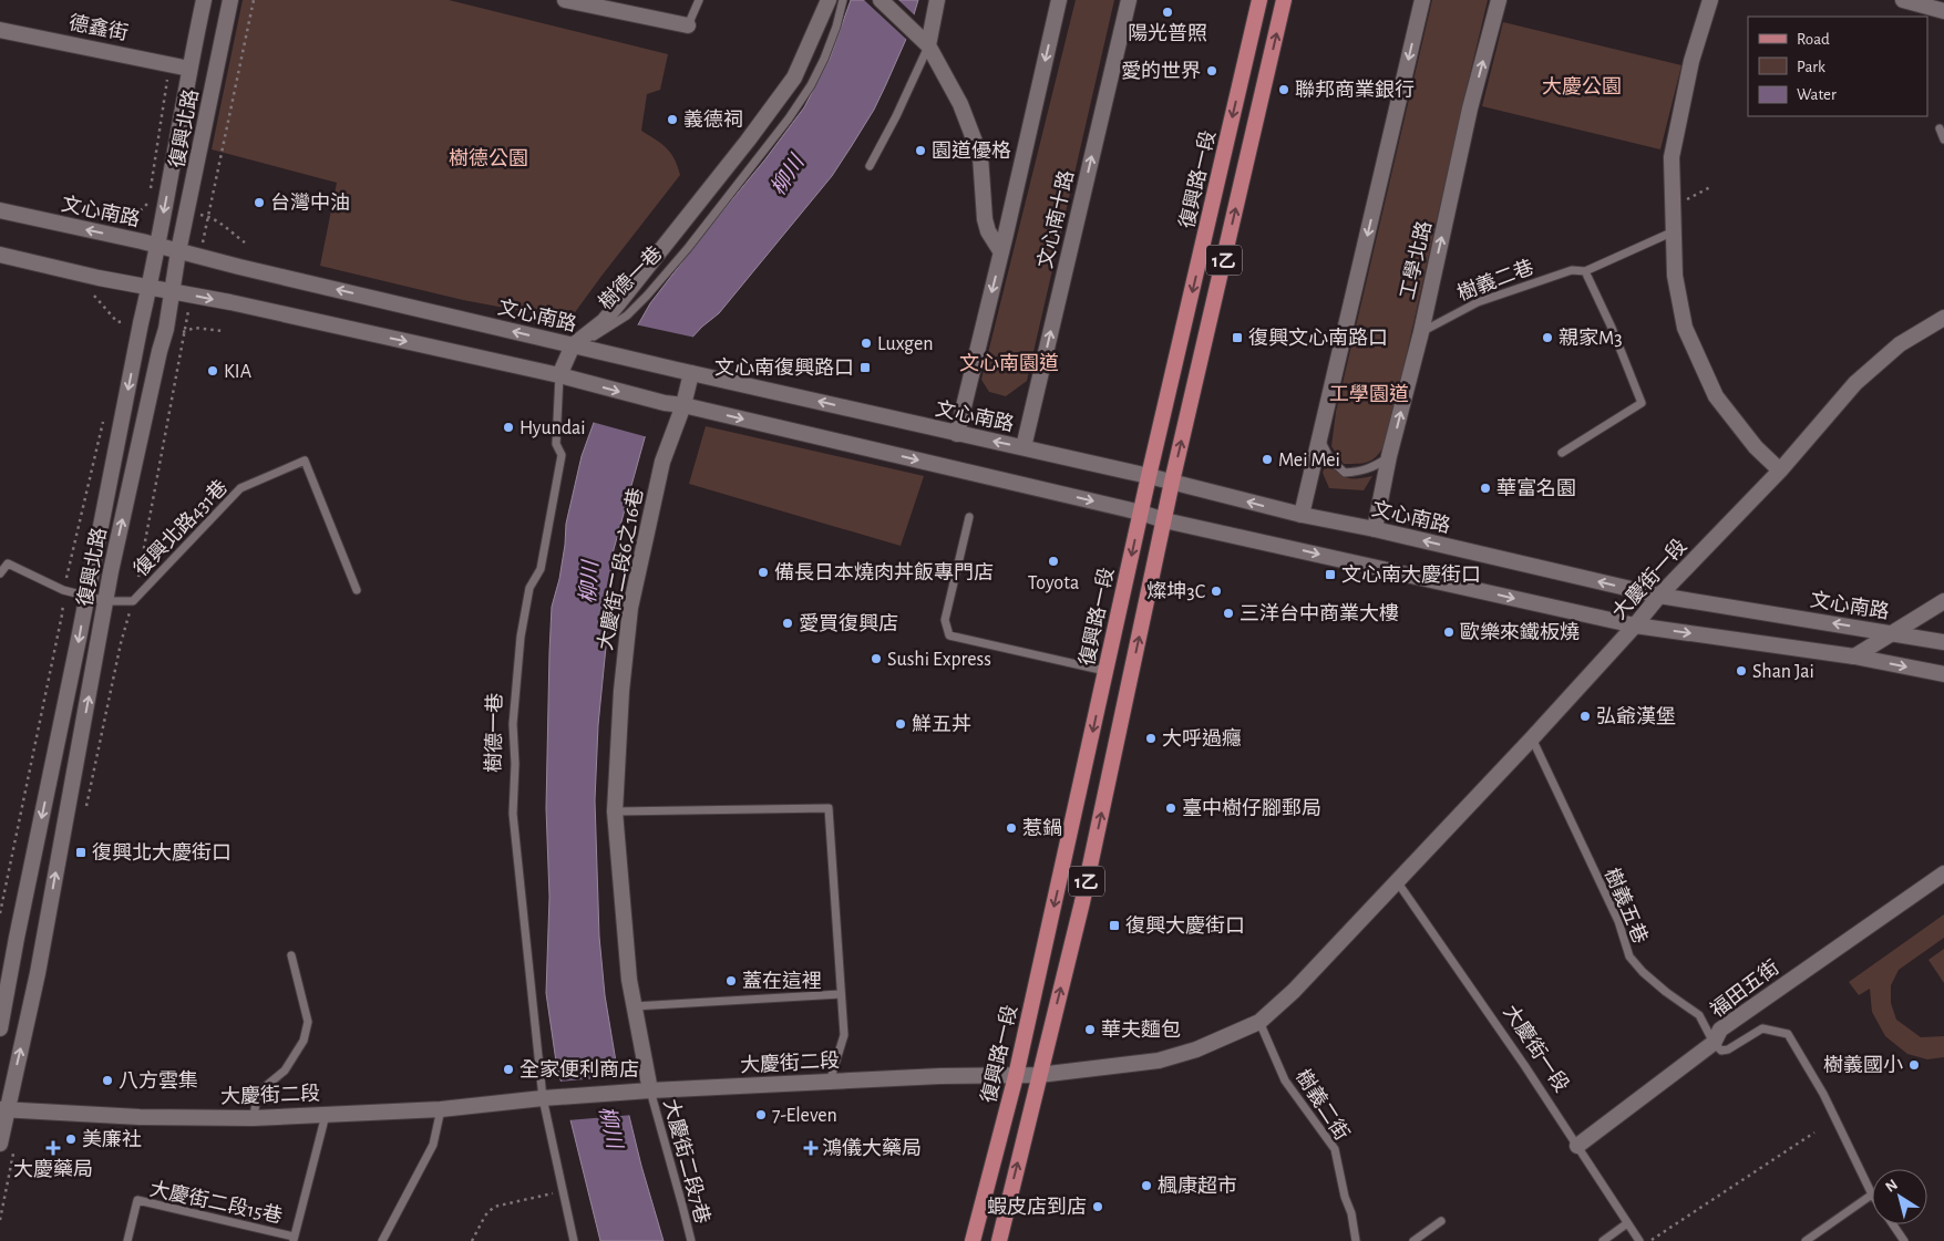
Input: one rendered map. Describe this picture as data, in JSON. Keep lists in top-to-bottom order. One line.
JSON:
{"streets":{"main road":["復興路一段","1乙"],"street":["德鑫街","復興北路","文心南路","文心南十路","工學北路","樹德一巷","大慶街二段6之16巷","大慶街一段","福田五街","大慶街二段"],"lane":["樹義二巷","復興北路431巷","樹義五巷","樹義二街","大慶街二段7巷","大慶街二段15巷"]},"crossings":[["德鑫街","復興北路"],["復興北路","文心南路"],["復興北路","復興北路431巷"],["復興北路","大慶街二段"],["復興路一段","文心南路"],["復興路一段","大慶街二段"],["文心南路","文心南十路"],["文心南路","1乙"],["文心南路","工學北路"],["文心南路","樹德一巷"],["文心南路","大慶街二段6之16巷"],["文心南路","大慶街一段"],["1乙","大慶街一段"],["1乙","大慶街二段"],["工學北路","樹義二巷"],["樹德一巷","大慶街二段"],["大慶街二段6之16巷","大慶街二段"],["大慶街二段6之16巷","大慶街二段7巷"],["大慶街一段","樹義五巷"],["大慶街一段","福田五街"],["大慶街一段","大慶街二段"],["大慶街一段","樹義二街"],["樹義五巷","福田五街"],["大慶街二段","大慶街二段7巷"],["大慶街二段","大慶街二段15巷"]],"water":["柳川"],"parks":["大慶公園","樹德公園","文心南園道","工學園道"],"places":{"other":["陽光普照","愛的世界","聯邦商業銀行","義德祠","園道優格","台灣中油","親家M3","Luxgen","KIA","Hyundai","Mei Mei","華富名園","Toyota","備長日本燒肉丼飯專門店","燦坤3C","三洋台中商業大樓","愛買復興店","歐樂來鐵板燒","Sushi Express","Shan Jai","弘爺漢堡","鮮五丼","大呼過癮","臺中樹仔腳郵局","惹鍋","蓋在這裡","華夫麵包","樹義國小","全家便利商店","八方雲集","7-Eleven","美廉社","楓康超市","蝦皮店到店"],"transit":["復興文心南路口","文心南復興路口","文心南大慶街口","復興北大慶街口","復興大慶街口"],"health":["大慶藥局","鴻儀大藥局"]},"legend":["Road","Park","Water"],"north":"top left"}
